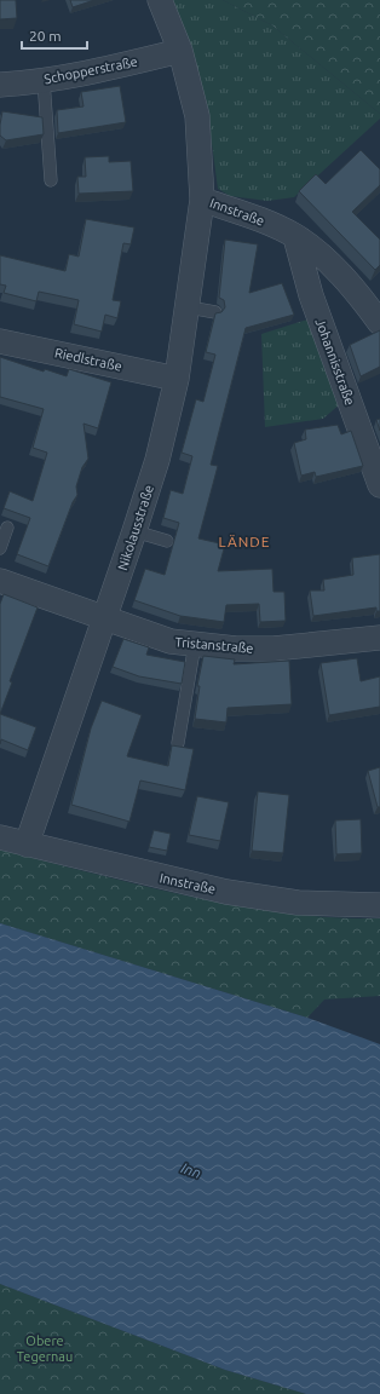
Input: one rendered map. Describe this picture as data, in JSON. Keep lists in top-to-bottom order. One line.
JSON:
{"streets":{"street":["Schopperstraße","Innstraße","Riedlstraße","Johannisstraße","Nikolausstraße","Tristanstraße"]},"crossings":[["Schopperstraße","Innstraße"],["Innstraße","Johannisstraße"],["Innstraße","Nikolausstraße"],["Riedlstraße","Nikolausstraße"],["Nikolausstraße","Tristanstraße"]],"districts":["LÄNDE"],"water":["Inn"],"parks":["Obere Tegernau"],"scale_bar":"20 m"}
